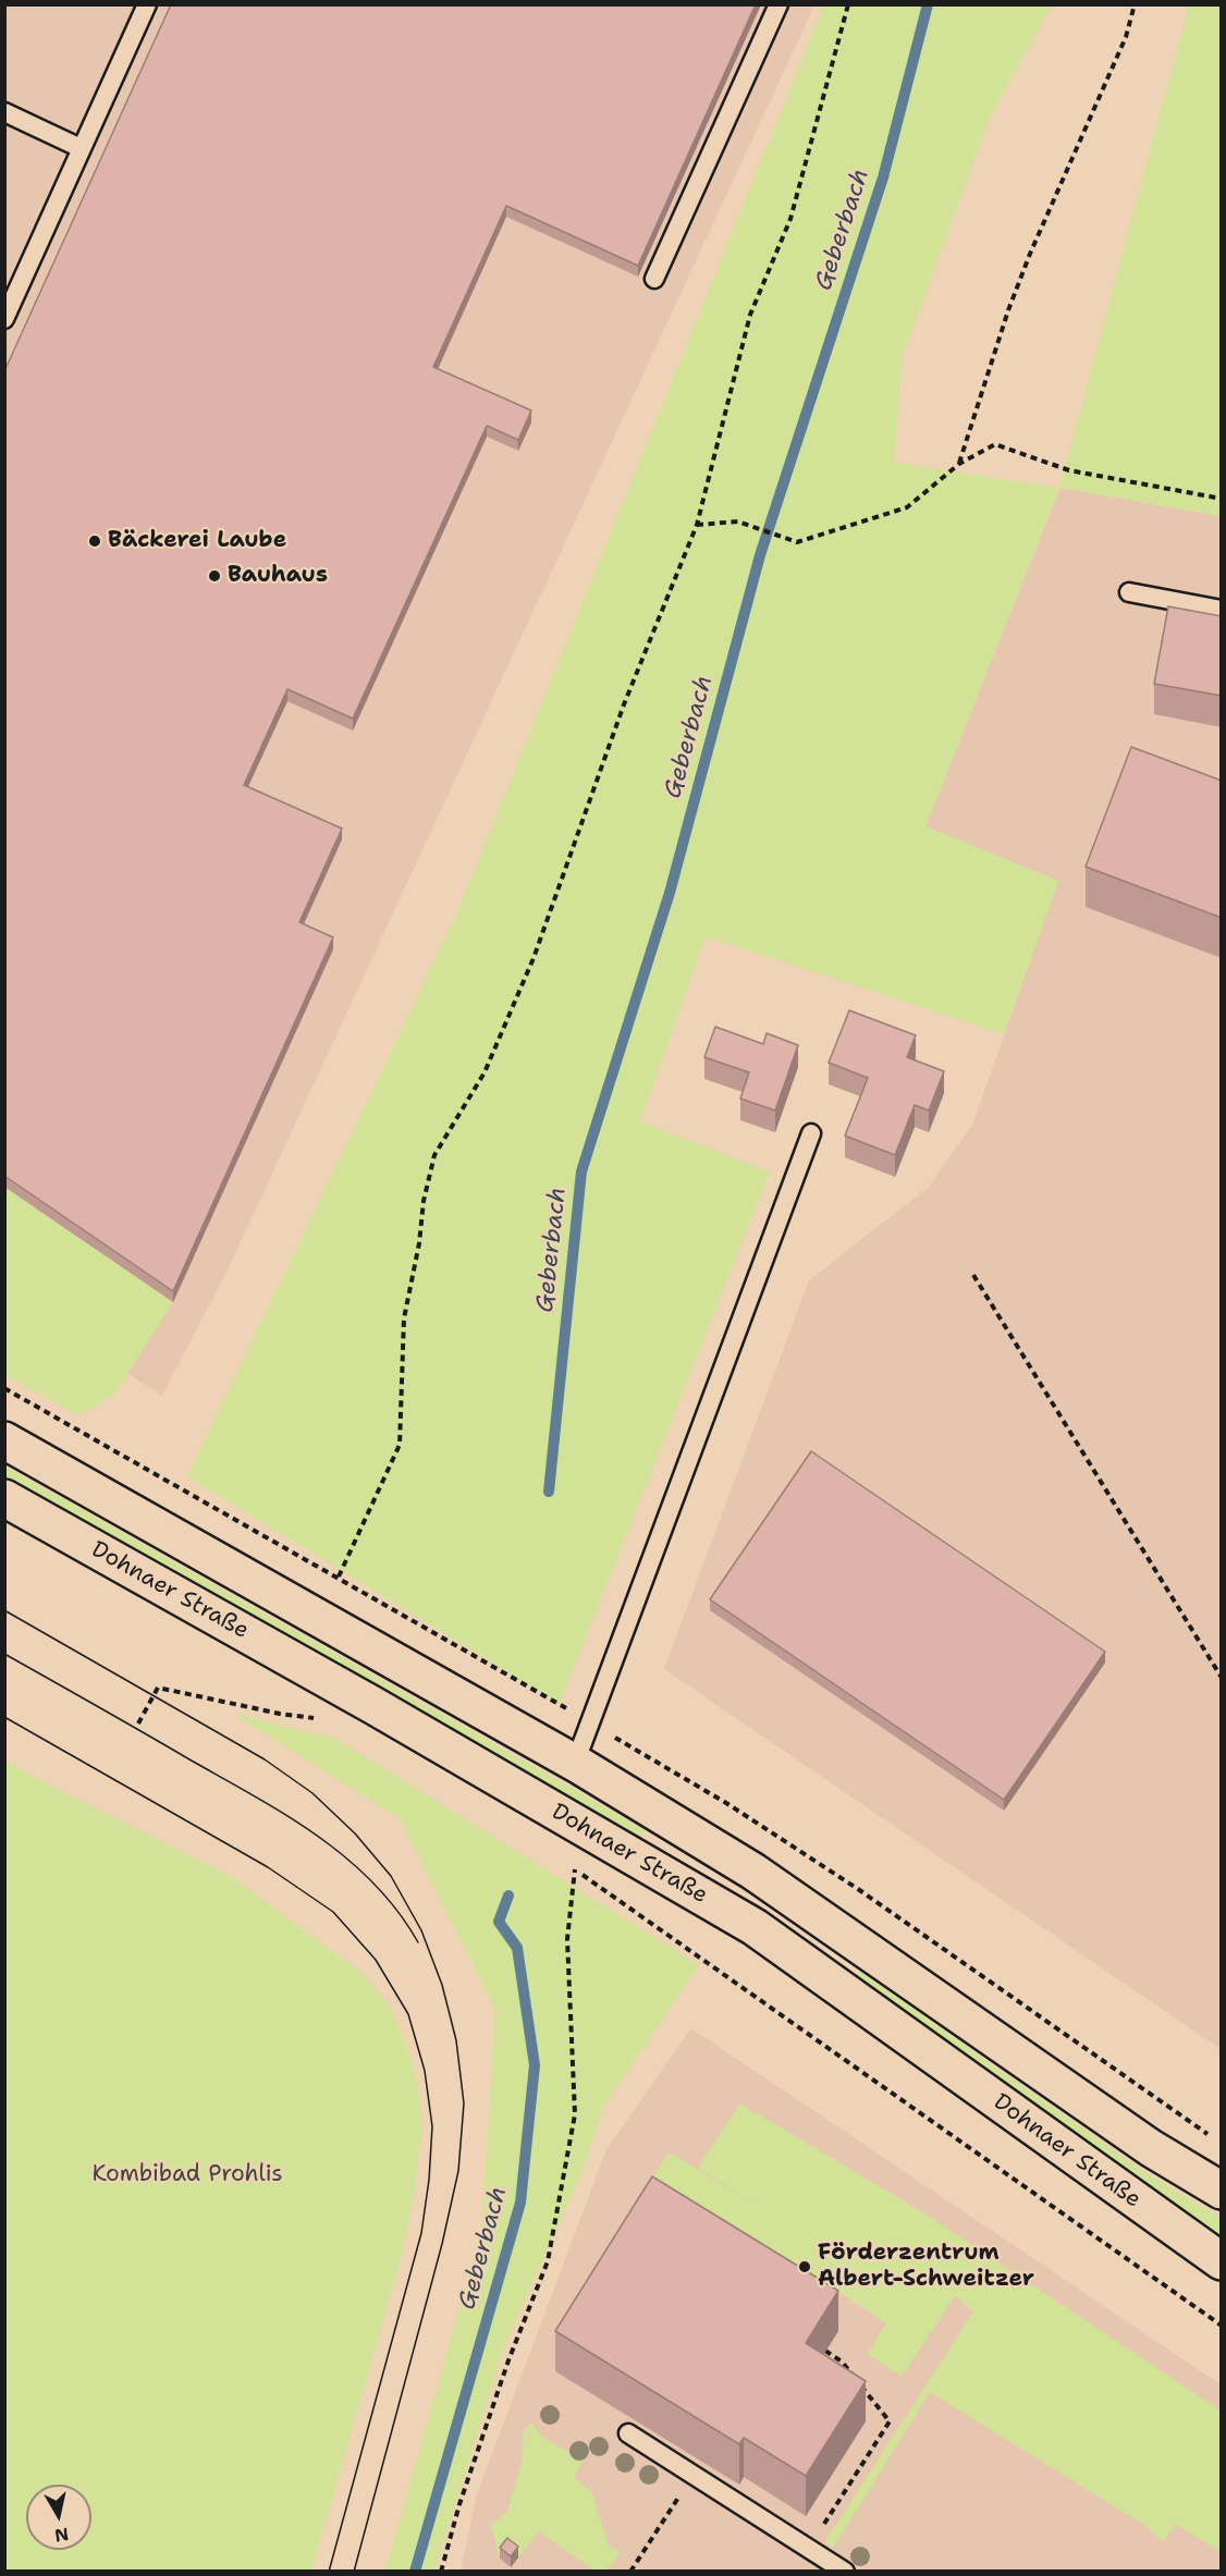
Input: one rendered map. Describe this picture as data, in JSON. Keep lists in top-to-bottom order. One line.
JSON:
{"streets":{"main road":["Dohnaer Straße"]},"water":["Geberbach"],"parks":["Kombibad Prohlis"],"places":["Bäckerei Laube","Bauhaus","Förderzentrum Albert-Schweitzer"],"north":"bottom"}
